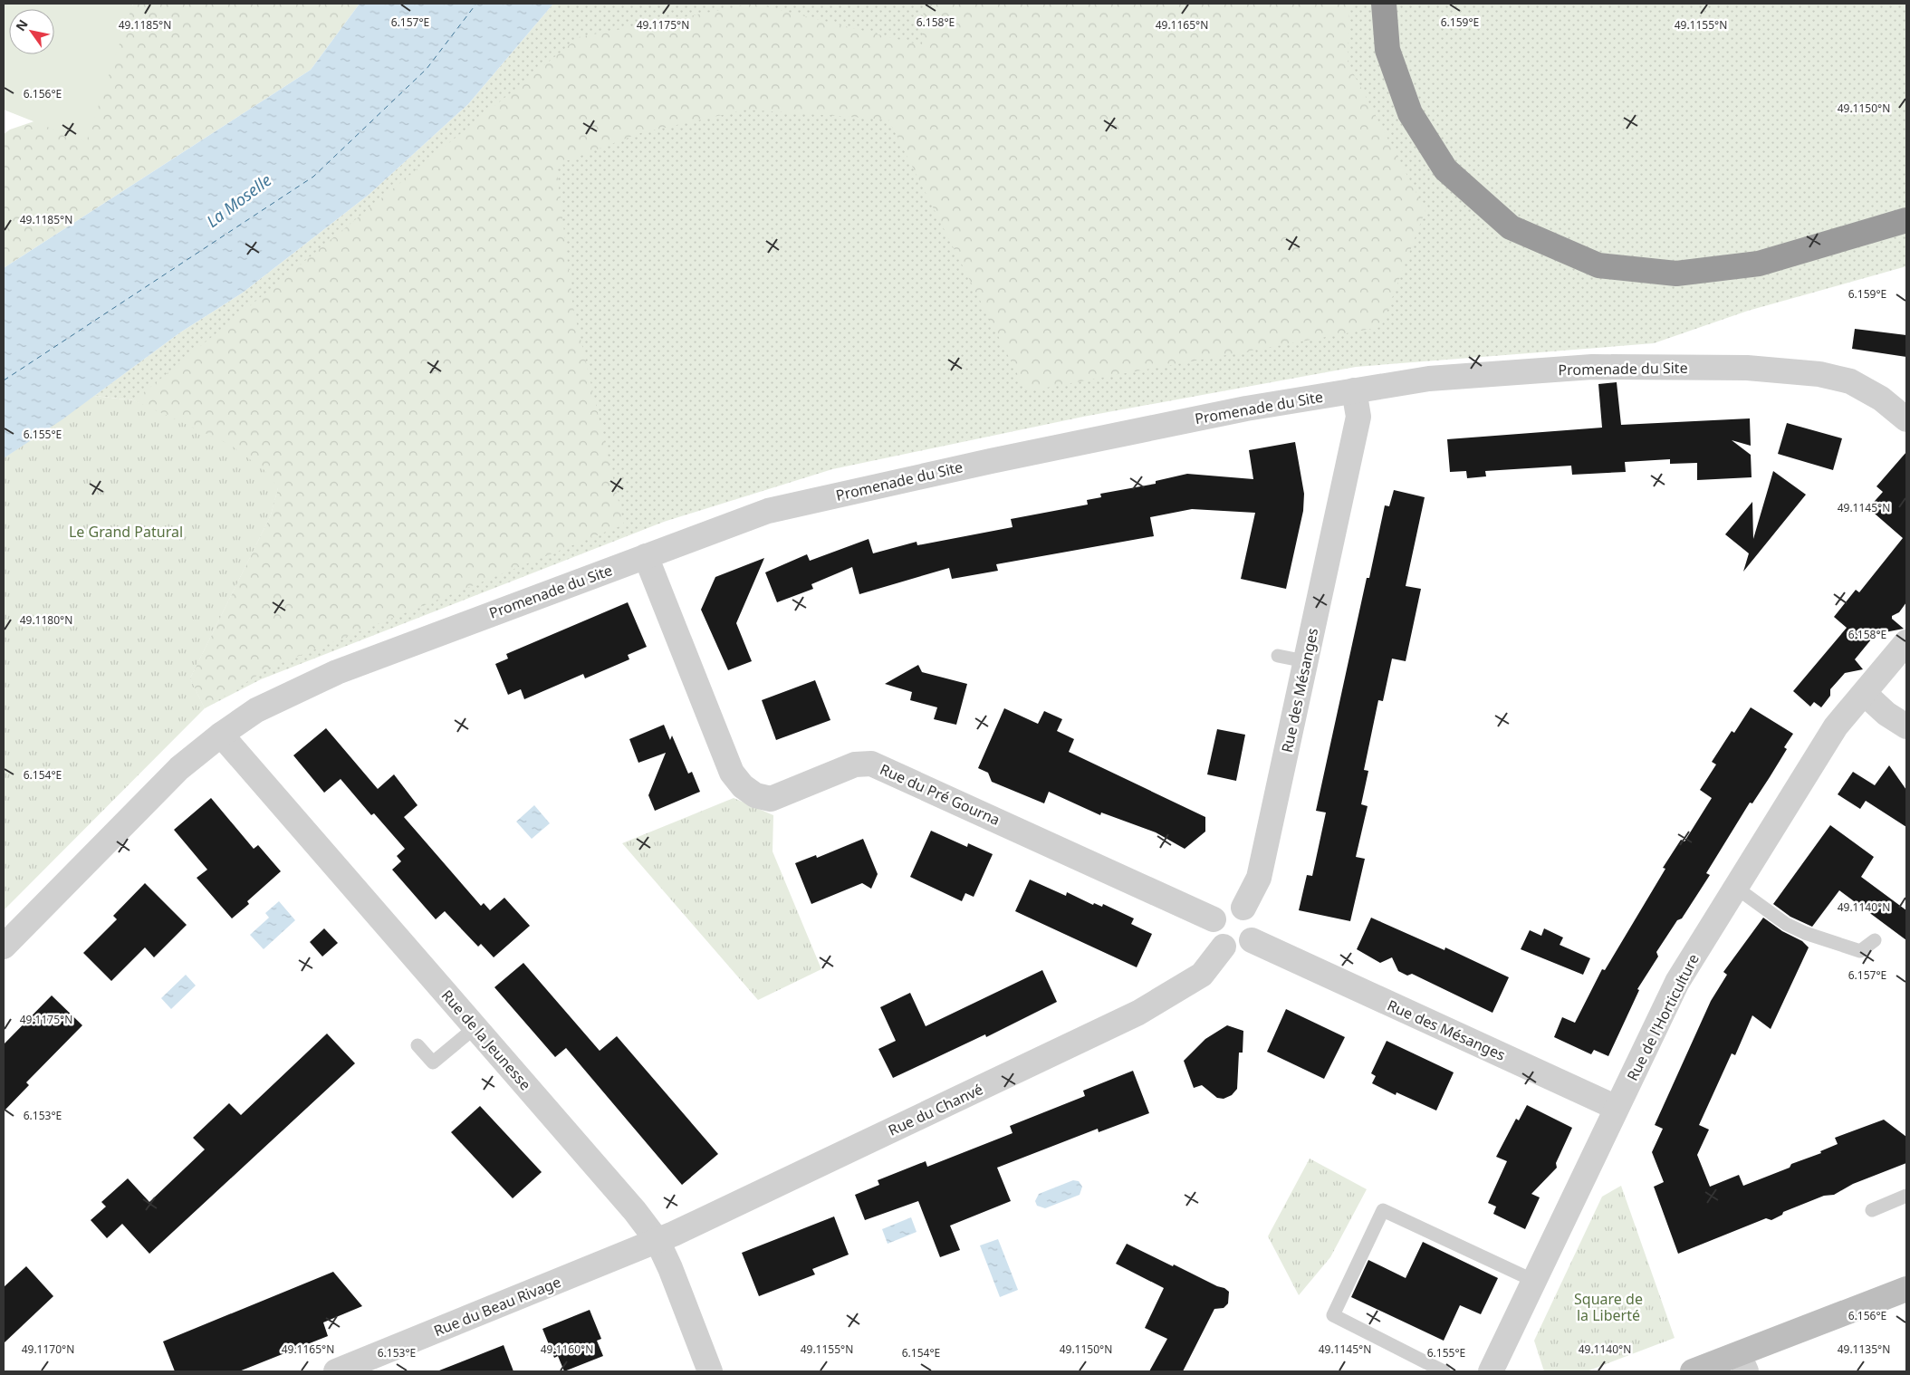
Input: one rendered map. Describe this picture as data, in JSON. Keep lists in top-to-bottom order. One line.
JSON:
{"streets":{"street":["Promenade du Site","Rue des Mésanges","Rue du Pré Gourna","Rue de l'Horticulture","Rue de la Jeunesse","Rue du Chanvé","Rue du Beau Rivage"]},"crossings":[["Promenade du Site","Rue des Mésanges"],["Promenade du Site","Rue du Pré Gourna"],["Promenade du Site","Rue de la Jeunesse"],["Rue des Mésanges","Rue du Pré Gourna"],["Rue des Mésanges","Rue de l'Horticulture"],["Rue des Mésanges","Rue du Chanvé"],["Rue du Pré Gourna","Rue du Chanvé"],["Rue de la Jeunesse","Rue du Chanvé"],["Rue de la Jeunesse","Rue du Beau Rivage"],["Rue du Chanvé","Rue du Beau Rivage"]],"water":["La Moselle"],"parks":["Le Grand Patural","Square de la Liberté"],"north":"top left","coordinates":["6.157°E","6.158°E","6.159°E","49.1185°N","49.1175°N","49.1165°N","49.1155°N","6.156°E","49.1150°N","6.155°E","49.1145°N","49.1180°N","6.154°E","49.1140°N","6.153°E","49.1170°N","49.1160°N","49.1135°N"]}
